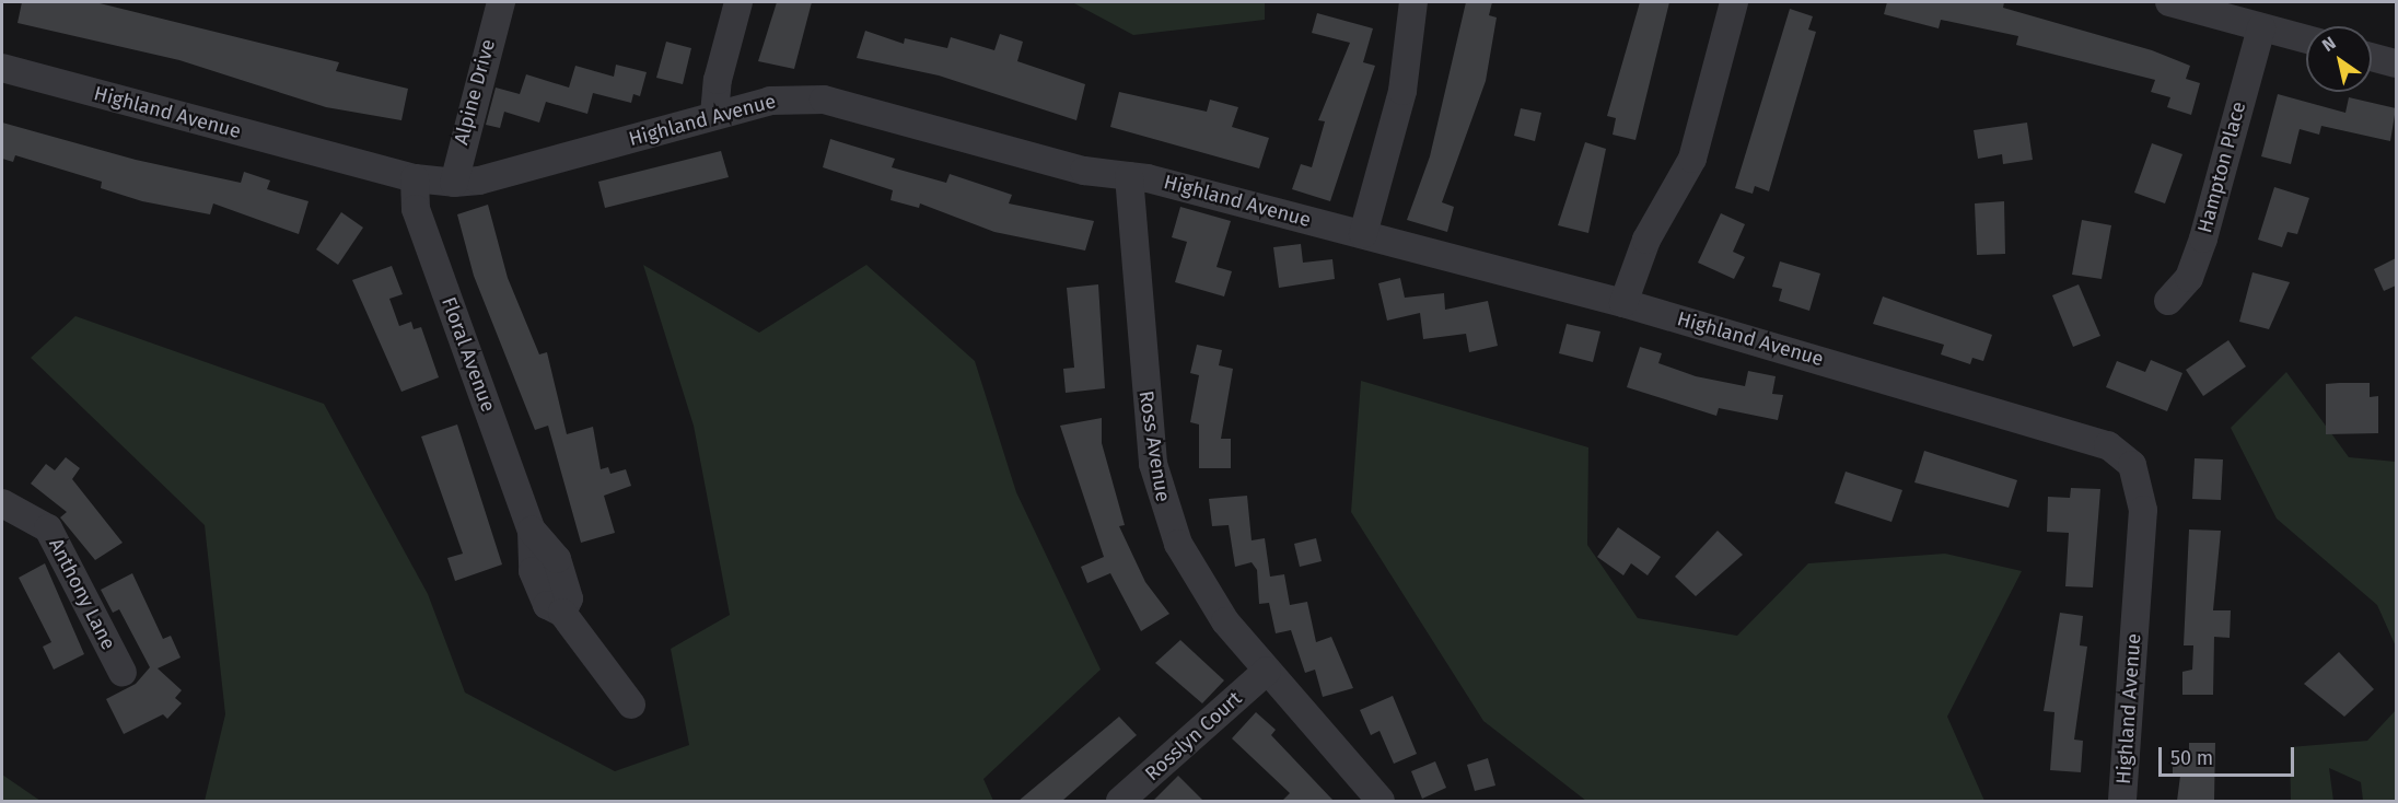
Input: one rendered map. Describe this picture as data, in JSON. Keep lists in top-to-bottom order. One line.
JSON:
{"streets":{"street":["Alpine Drive","Highland Avenue","Hampton Place","Floral Avenue","Ross Avenue","Anthony Lane","Rosslyn Court"]},"crossings":[["Alpine Drive","Highland Avenue"],["Highland Avenue","Floral Avenue"],["Highland Avenue","Ross Avenue"],["Ross Avenue","Rosslyn Court"]],"scale_bar":"50 m","north":"top left"}
